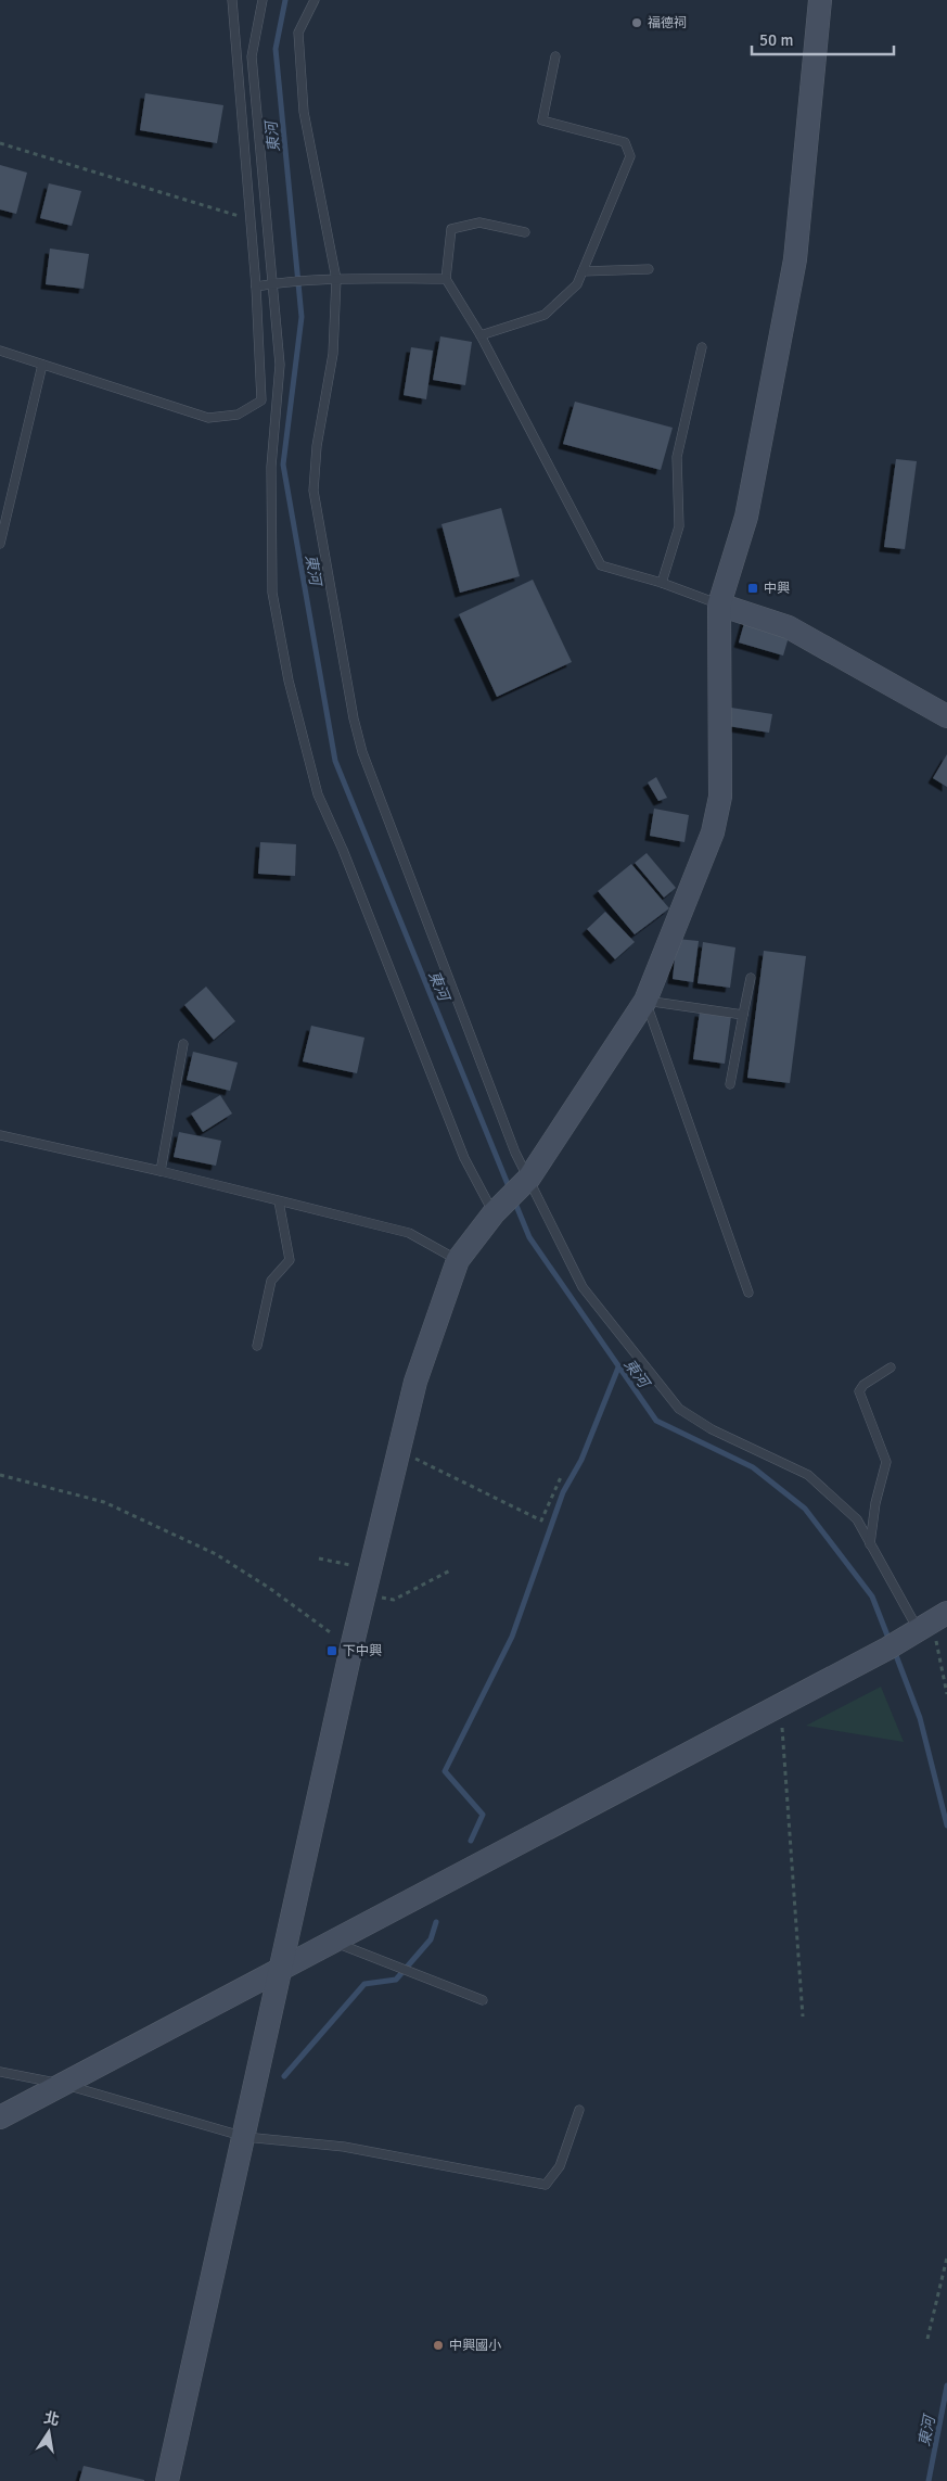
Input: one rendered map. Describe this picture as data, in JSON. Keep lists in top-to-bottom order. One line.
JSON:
{"water":["東河"],"places":{"other":["福德祠","中興國小"],"transit":["中興","下中興"]},"scale_bar":"50 m","north":"top"}
